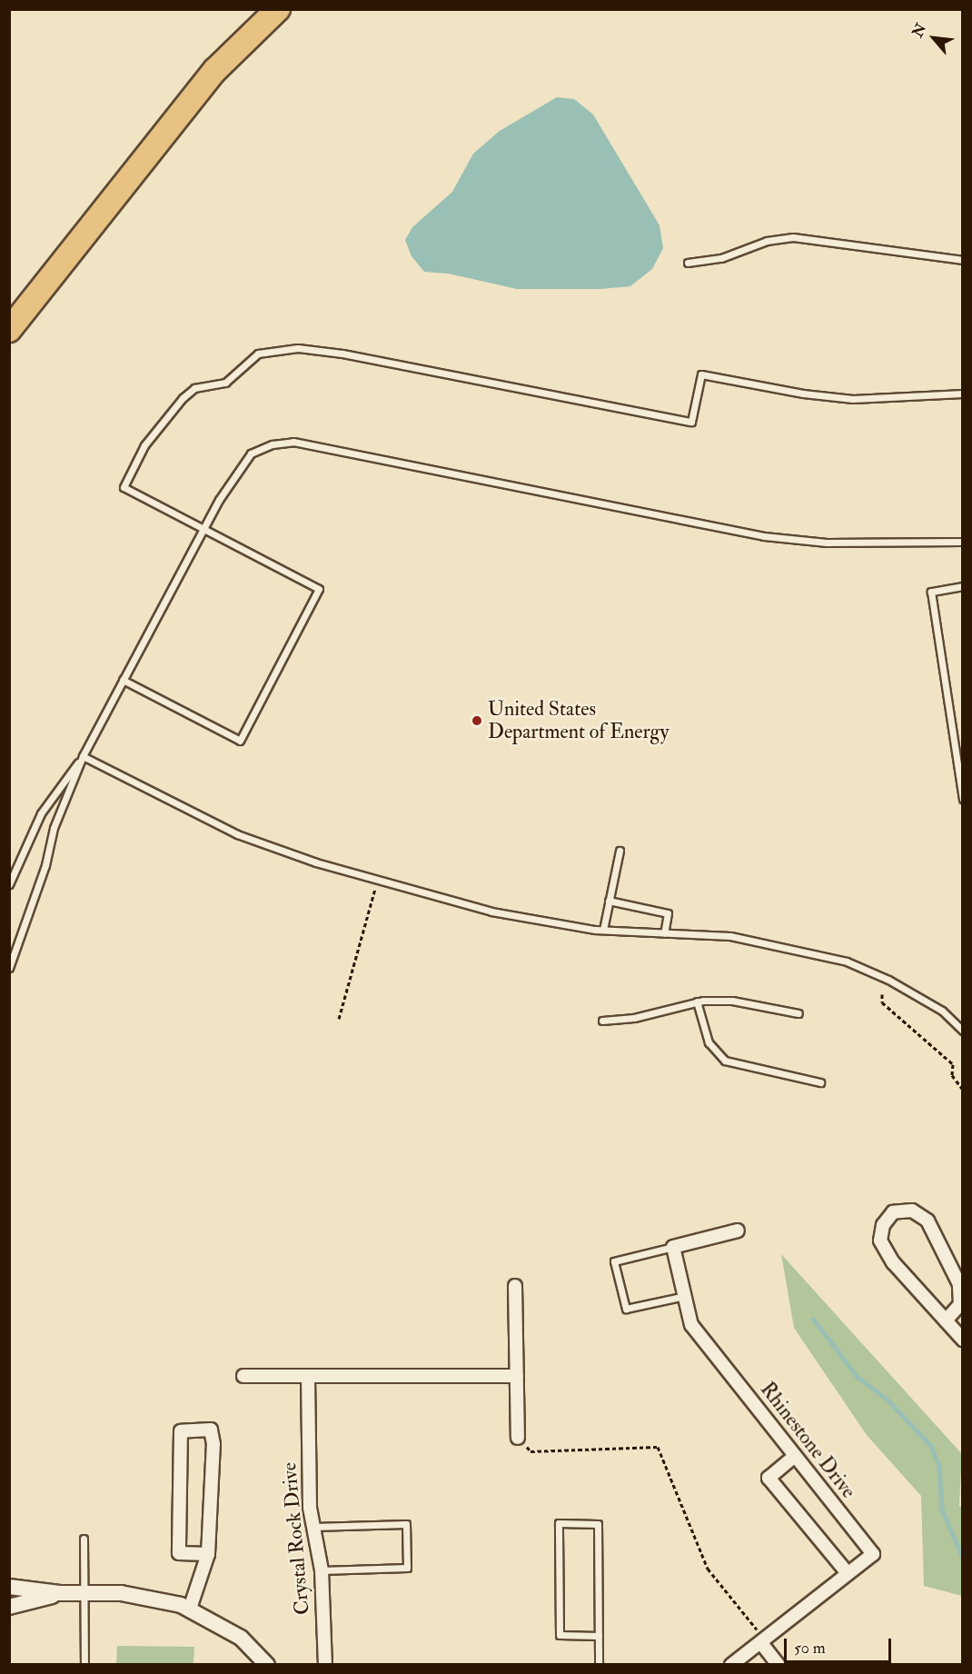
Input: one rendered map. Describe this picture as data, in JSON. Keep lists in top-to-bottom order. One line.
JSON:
{"streets":{"street":["Rhinestone Drive","Crystal Rock Drive"]},"places":["United States Department of Energy"],"scale_bar":"50 m","north":"top left"}
